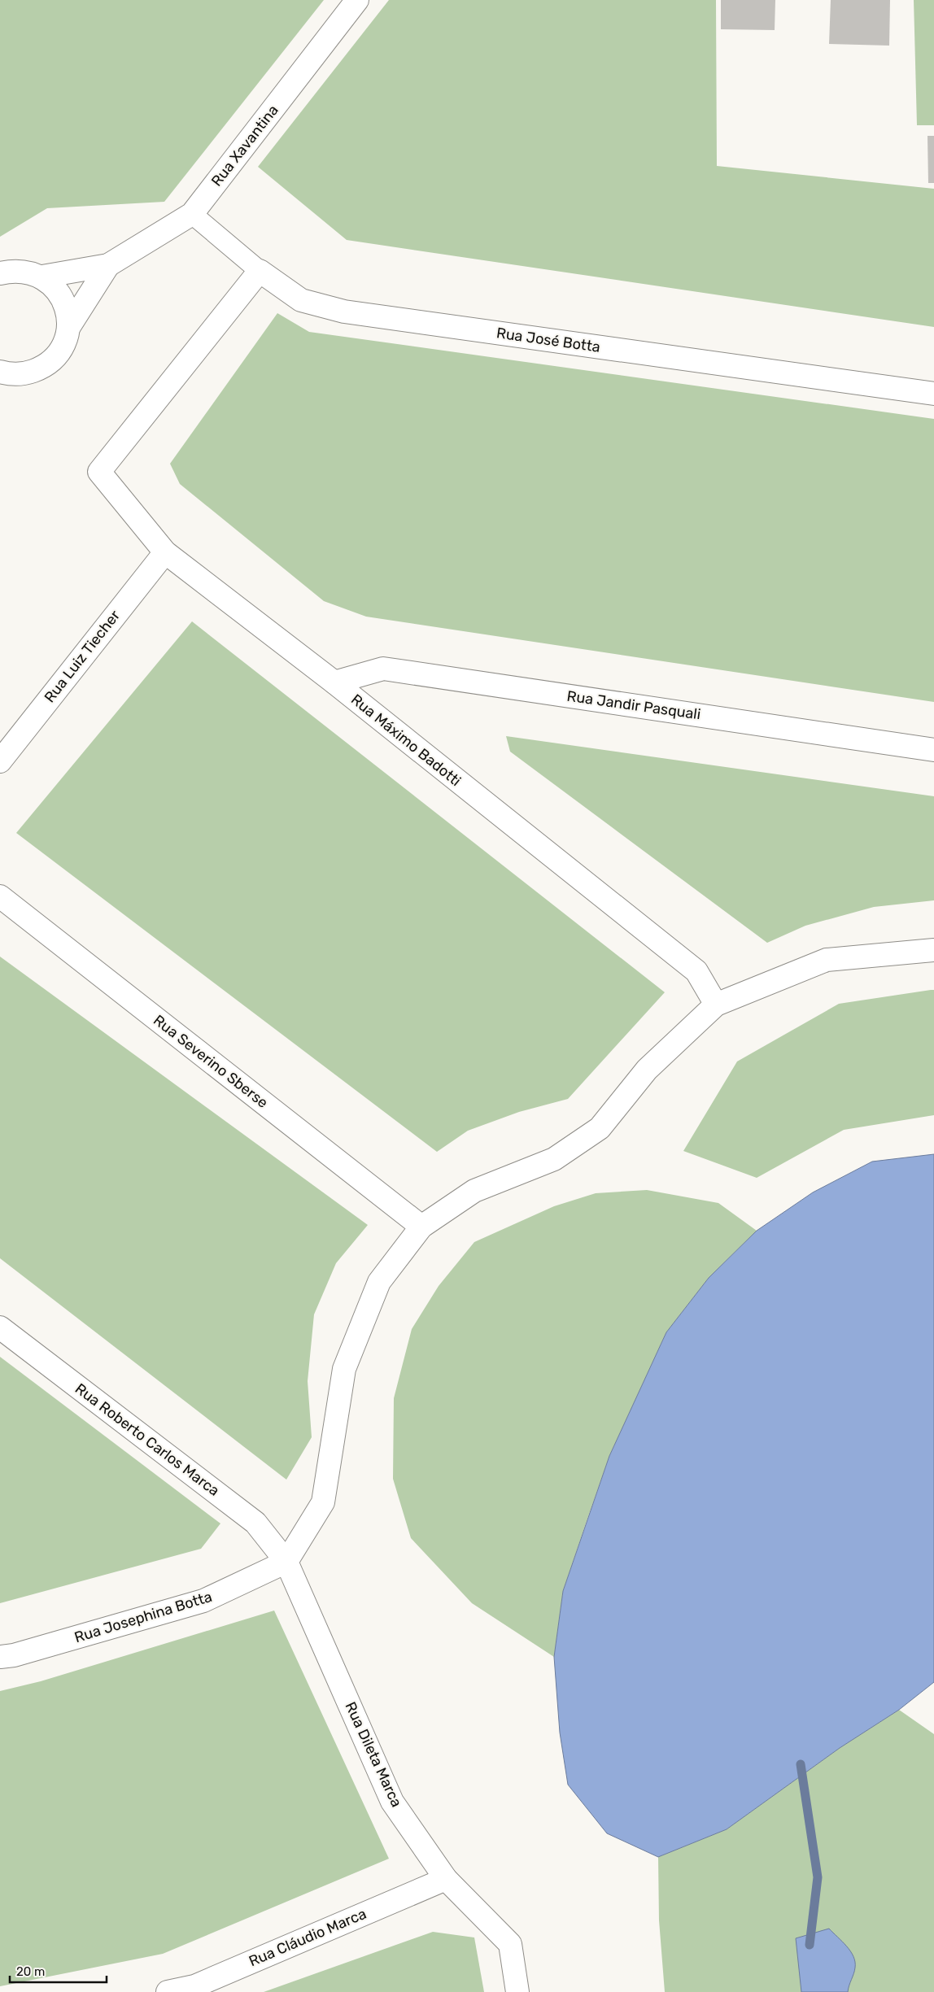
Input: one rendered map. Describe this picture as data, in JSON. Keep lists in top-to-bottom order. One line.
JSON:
{"streets":{"street":["Rua Xavantina","Rua José Botta","Rua Luiz Tiecher","Rua Jandir Pasquali","Rua Máximo Badotti","Rua Severino Sberse","Rua Roberto Carlos Marca","Rua Josephina Botta","Rua Dileta Marca","Rua Cláudio Marca"]},"crossings":[["Rua Xavantina","Rua José Botta"],["Rua José Botta","Rua Máximo Badotti"],["Rua Luiz Tiecher","Rua Máximo Badotti"],["Rua Jandir Pasquali","Rua Máximo Badotti"],["Rua Roberto Carlos Marca","Rua Josephina Botta"],["Rua Roberto Carlos Marca","Rua Dileta Marca"],["Rua Josephina Botta","Rua Dileta Marca"],["Rua Dileta Marca","Rua Cláudio Marca"]],"scale_bar":"20 m"}
